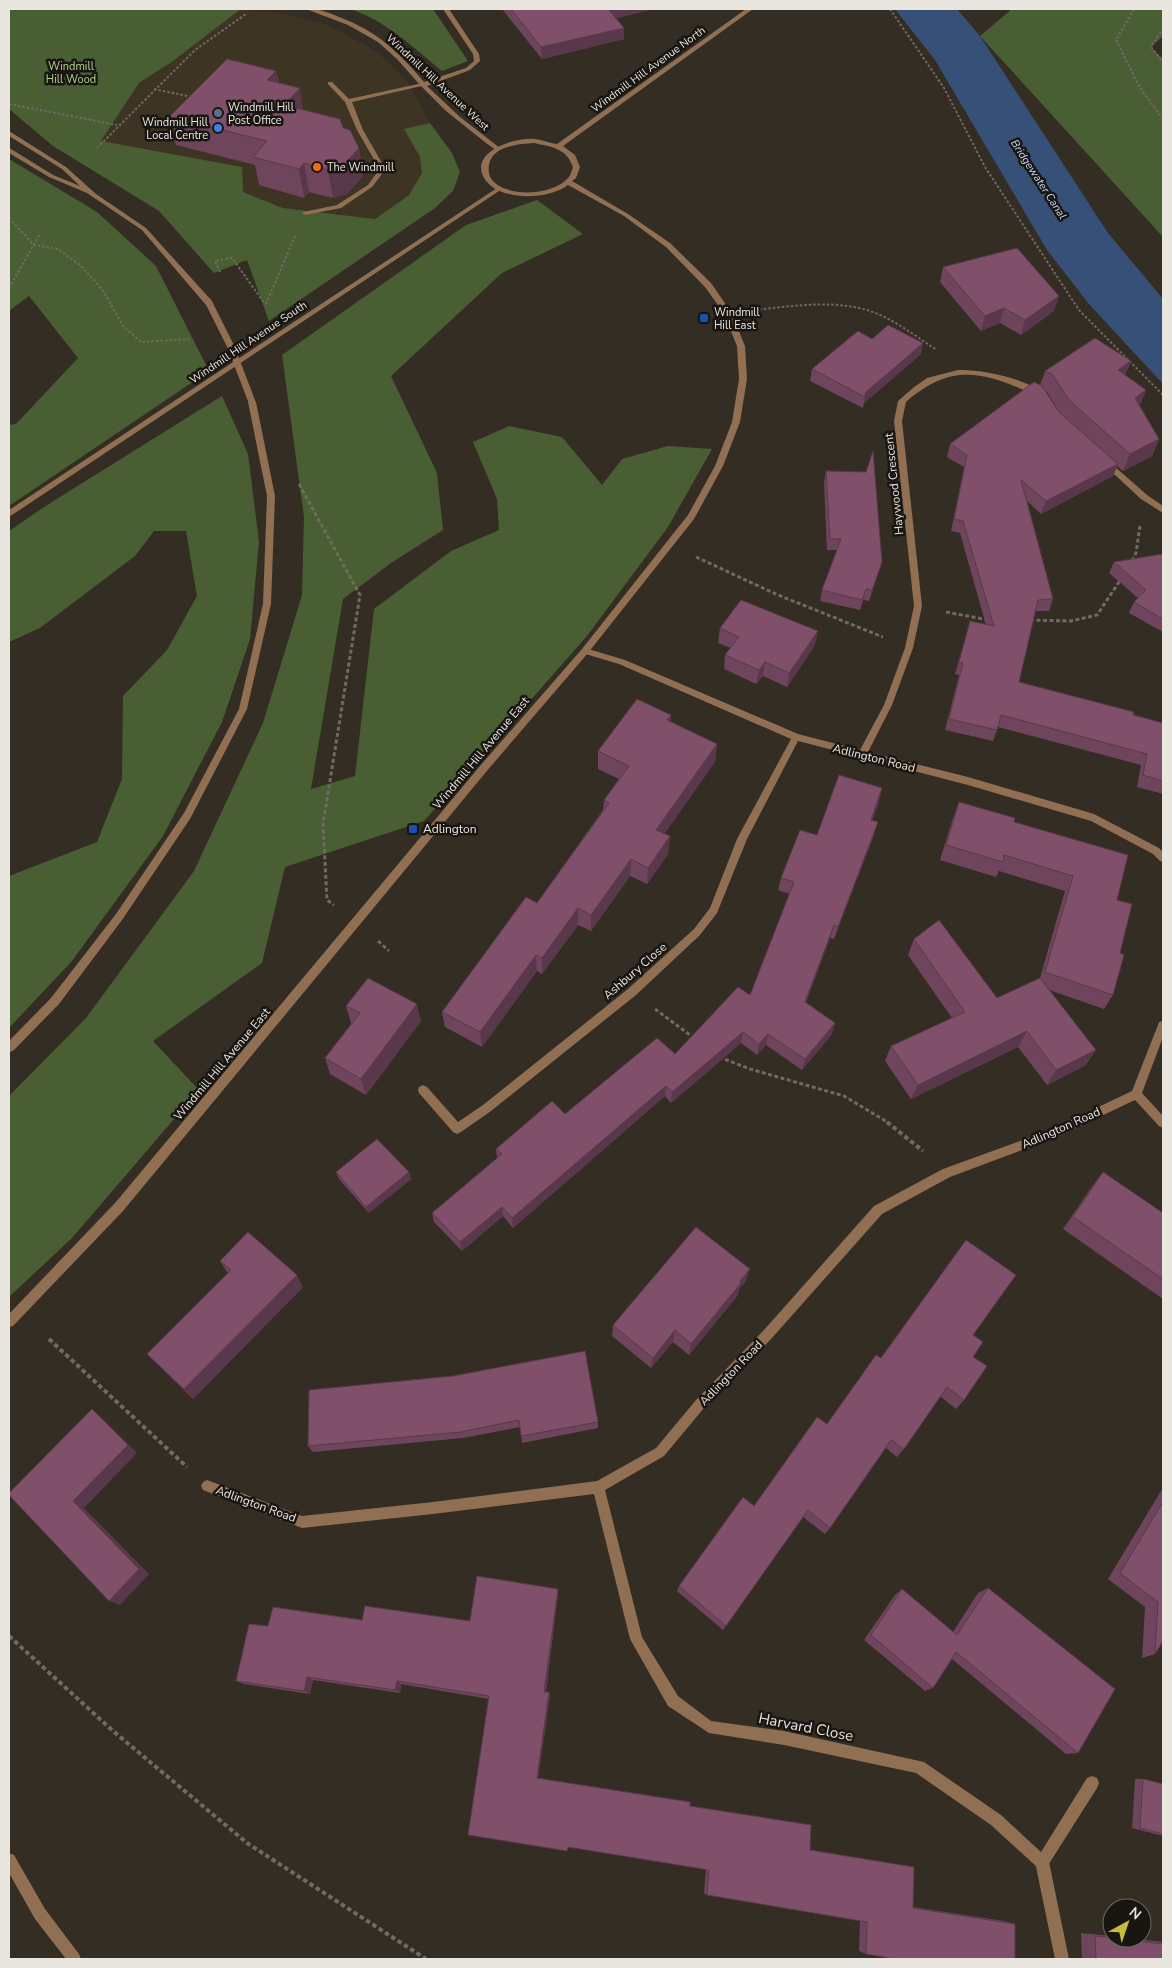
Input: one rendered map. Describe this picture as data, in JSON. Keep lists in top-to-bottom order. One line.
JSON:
{"streets":{"street":["Windmill Hill Avenue North","Windmill Hill Avenue West","Windmill Hill Avenue South","Haywood Crescent","Windmill Hill Avenue East","Adlington Road","Ashbury Close","Harvard Close"]},"crossings":[["Windmill Hill Avenue North","Windmill Hill Avenue West"],["Windmill Hill Avenue North","Windmill Hill Avenue South"],["Windmill Hill Avenue North","Windmill Hill Avenue East"],["Windmill Hill Avenue West","Windmill Hill Avenue South"],["Windmill Hill Avenue West","Windmill Hill Avenue East"],["Windmill Hill Avenue South","Windmill Hill Avenue East"],["Haywood Crescent","Adlington Road"],["Windmill Hill Avenue East","Adlington Road"],["Adlington Road","Ashbury Close"],["Adlington Road","Harvard Close"]],"water":["Bridgewater Canal"],"parks":["Windmill Hill Wood"],"places":{"other":["Windmill Hill Post Office","Windmill Hill Local Centre","The Windmill"],"transit":["Windmill Hill East","Adlington"]},"north":"top right"}
